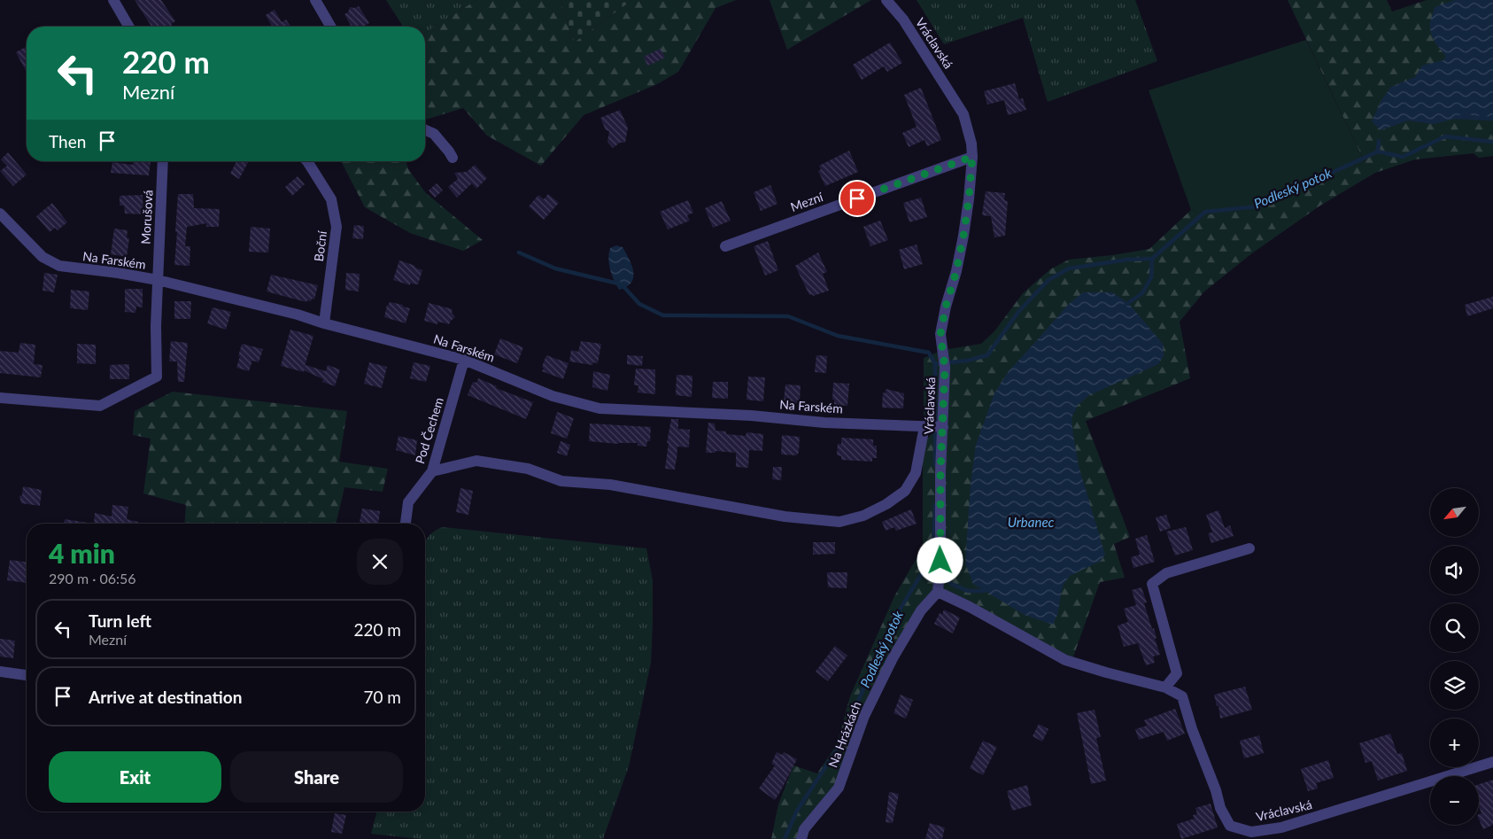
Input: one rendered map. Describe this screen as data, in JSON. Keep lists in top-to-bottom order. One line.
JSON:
{"streets":{"street":["Vráclavská","Mezní","Morušová","Boční","Na Farském","Pod Čechem","Na Hrázkách"]},"crossings":[["Vráclavská","Mezní"],["Vráclavská","Na Farském"],["Vráclavská","Na Hrázkách"],["Morušová","Na Farském"],["Boční","Na Farském"],["Na Farském","Pod Čechem"]],"water":["Podleský potok","Urbanec"],"north":"bottom left","page":{"turn":["220 m","Mezní"],"then":"Then","map_buttons":["+","−"],"heading":["4 min","290 m · 06:56"],"list":[{"name":"Turn left","note":"Mezní","value":"220 m"},{"name":"Arrive at destination","value":"70 m"}],"buttons":["Exit","Share"]}}
